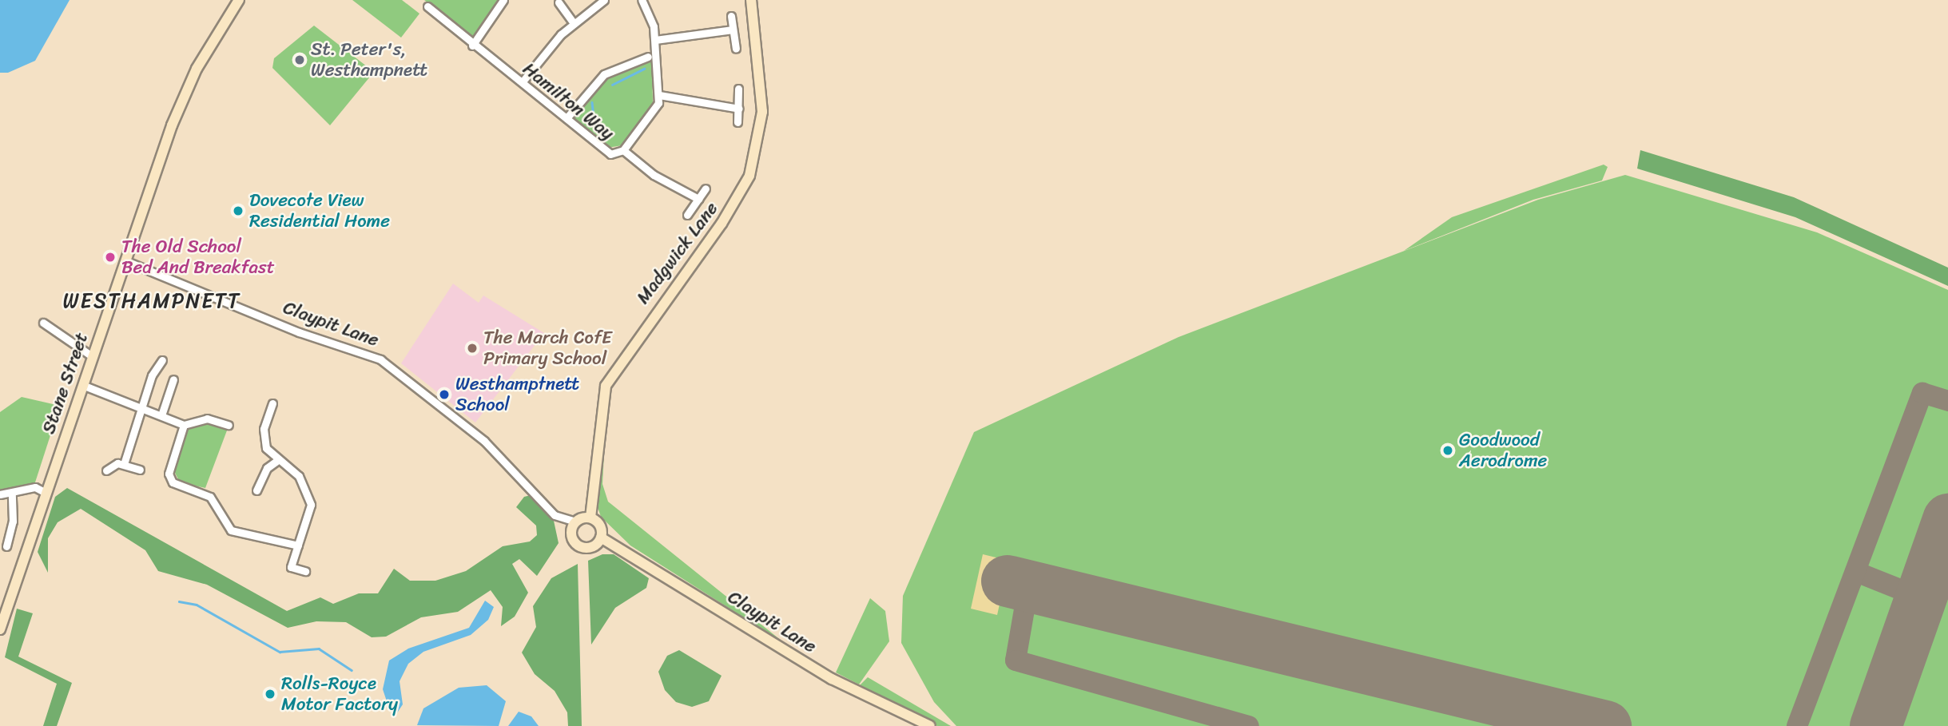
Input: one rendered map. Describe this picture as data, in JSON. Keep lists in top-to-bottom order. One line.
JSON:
{"streets":{"street":["Hamilton Way","Madgwick Lane","Claypit Lane","Stane Street"]},"crossings":[["Madgwick Lane","Claypit Lane"],["Claypit Lane","Stane Street"]],"districts":["WESTHAMPNETT"],"places":["St. Peter's, Westhampnett","Dovecote View Residential Home","The Old School Bed And Breakfast","The March CofE Primary School","Westhamptnett School","Goodwood Aerodrome","Rolls-Royce Motor Factory"]}
